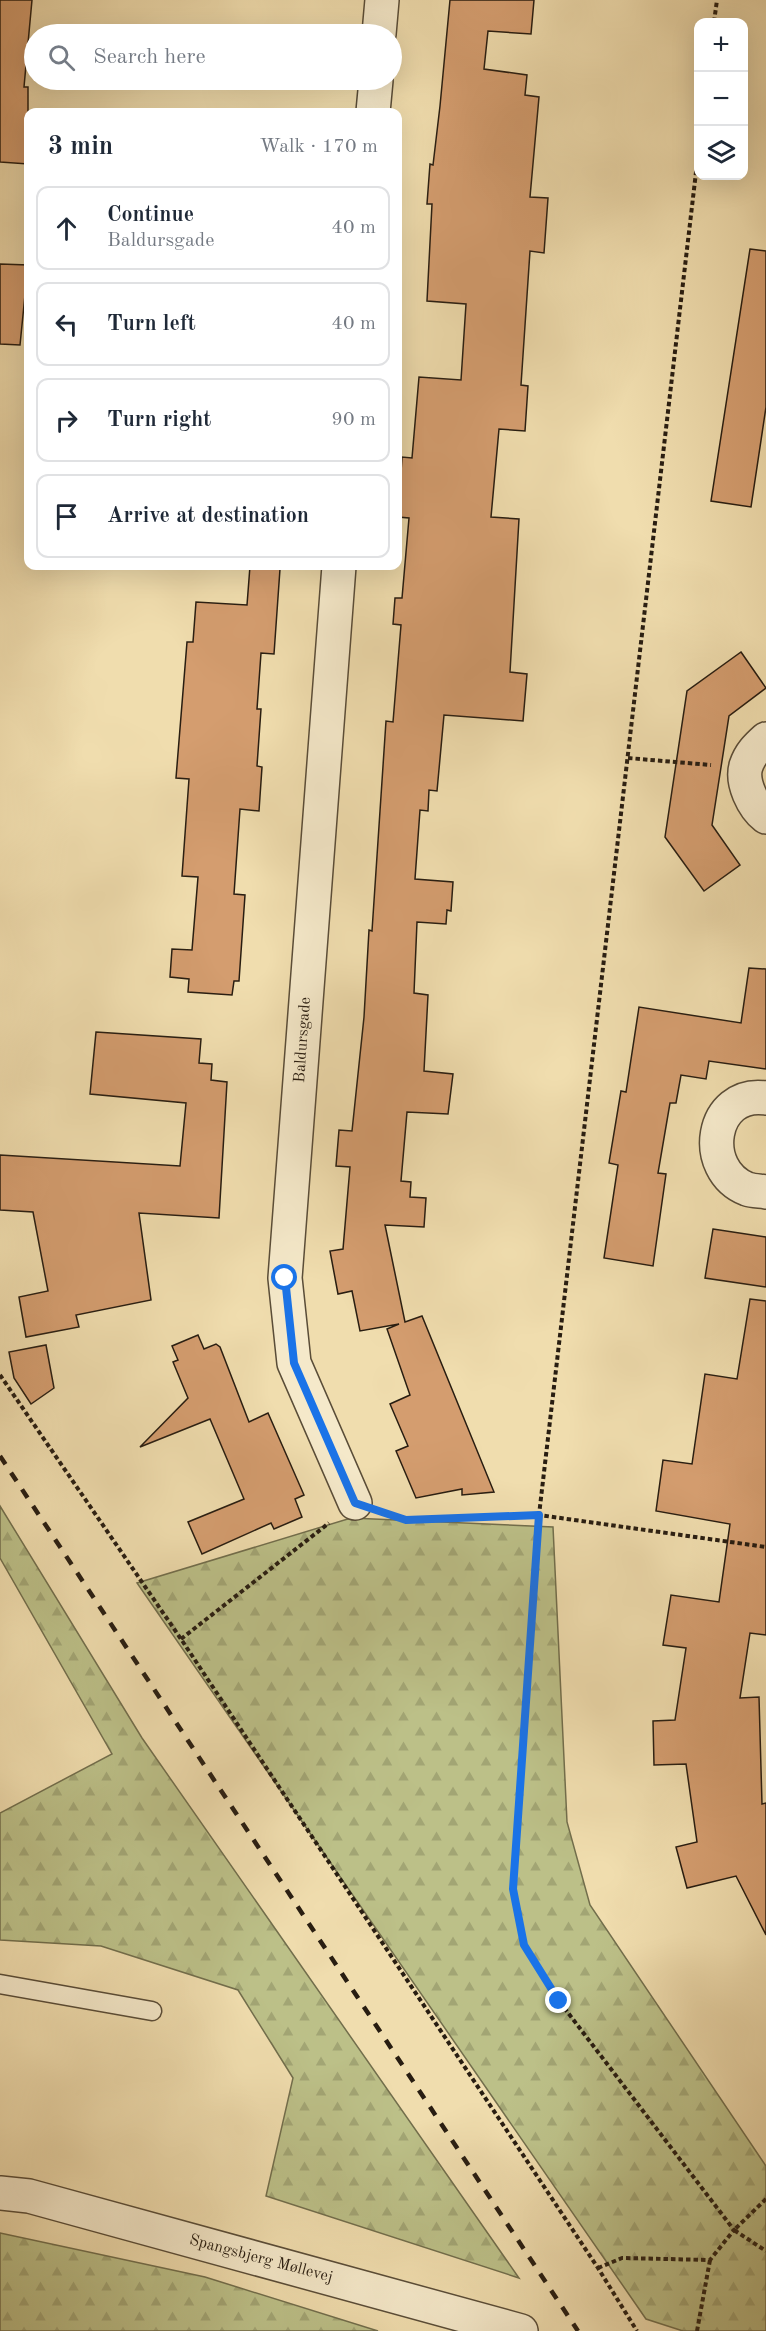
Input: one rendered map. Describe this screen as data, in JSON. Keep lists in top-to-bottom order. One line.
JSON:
{"streets":{"street":["Baldursgade","Spangsbjerg Møllevej"]},"page":{"map_buttons":["+","−"],"search":"Search here","heading":["3 min","Walk · 170 m"],"list":[["Continue","Baldursgade","40 m"],["Turn left","40 m"],["Turn right","90 m"],"Arrive at destination"]}}
